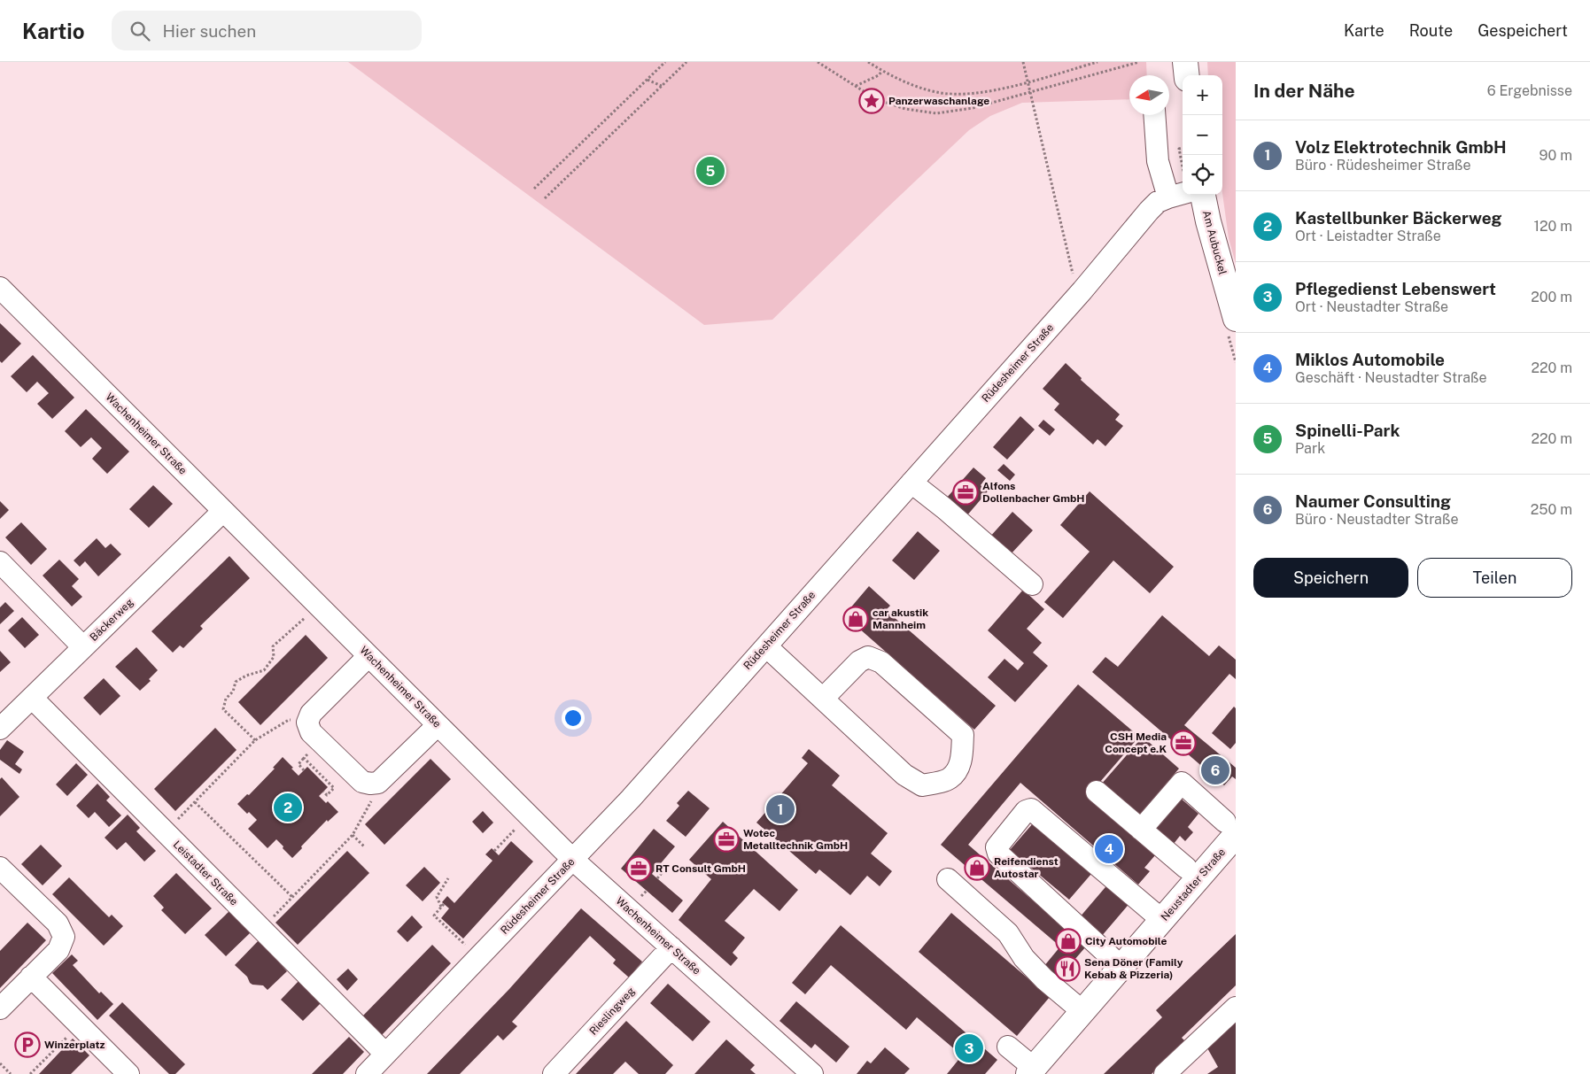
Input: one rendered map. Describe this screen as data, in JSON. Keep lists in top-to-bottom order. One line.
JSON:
{"streets":{"main road":["Am Aubuckel","Neustadter Straße"],"street":["Rüdesheimer Straße","Wachenheimer Straße","Bäckerweg","Leistadter Straße","Rieslingweg"]},"crossings":[["Rüdesheimer Straße","Wachenheimer Straße"],["Wachenheimer Straße","Bäckerweg"],["Wachenheimer Straße","Rieslingweg"],["Bäckerweg","Leistadter Straße"]],"places":{"place":["Panzerwaschanlage"],"office":["Alfons Dollenbacher GmbH","CSH Media Concept e.K","Wotec Metalltechnik GmbH","RT Consult GmbH"],"shop":["car akustik Mannheim","Reifendienst Autostar","City Automobile"],"restaurant":["Sena Döner (Family Kebab & Pizzeria)"],"parking":["Winzerplatz"]},"north":"left","page":{"header":"Kartio","search":"Hier suchen","nav":["Karte","Route","Gespeichert"],"heading":["In der Nähe","6 Ergebnisse"],"map_buttons":["+","−"],"list":[{"mark":"1","name":"Volz Elektrotechnik GmbH","note":"Büro · Rüdesheimer Straße","value":"90 m"},{"mark":"2","name":"Kastellbunker Bäckerweg","note":"Ort · Leistadter Straße","value":"120 m"},{"mark":"3","name":"Pflegedienst Lebenswert","note":"Ort · Neustadter Straße","value":"200 m"},{"mark":"4","name":"Miklos Automobile","note":"Geschäft · Neustadter Straße","value":"220 m"},{"mark":"5","name":"Spinelli-Park","note":"Park","value":"220 m"},{"mark":"6","name":"Naumer Consulting","note":"Büro · Neustadter Straße","value":"250 m"}],"pins":["5","6","2","1","4","3"],"buttons":["Speichern","Teilen"]}}
